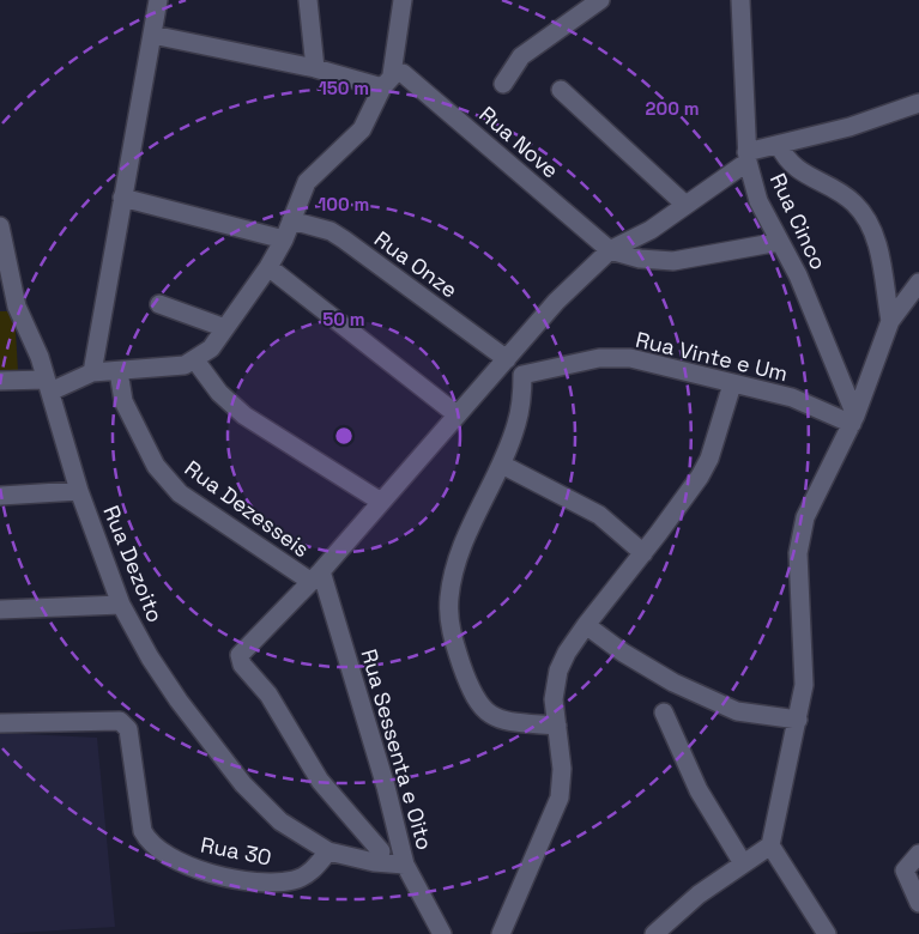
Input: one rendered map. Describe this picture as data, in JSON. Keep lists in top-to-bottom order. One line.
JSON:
{"streets":{"street":["Rua Nove","Rua Cinco","Rua Onze","Rua Vinte e Um","Rua Dezesseis","Rua Dezoito","Rua Sessenta e Oito","Rua 30"]},"crossings":[["Rua Cinco","Rua Vinte e Um"],["Rua Onze","Rua Vinte e Um"],["Rua Dezesseis","Rua Sessenta e Oito"],["Rua Dezoito","Rua Sessenta e Oito"],["Rua Dezoito","Rua 30"]],"rings":["150 m","200 m","100 m","50 m"]}
